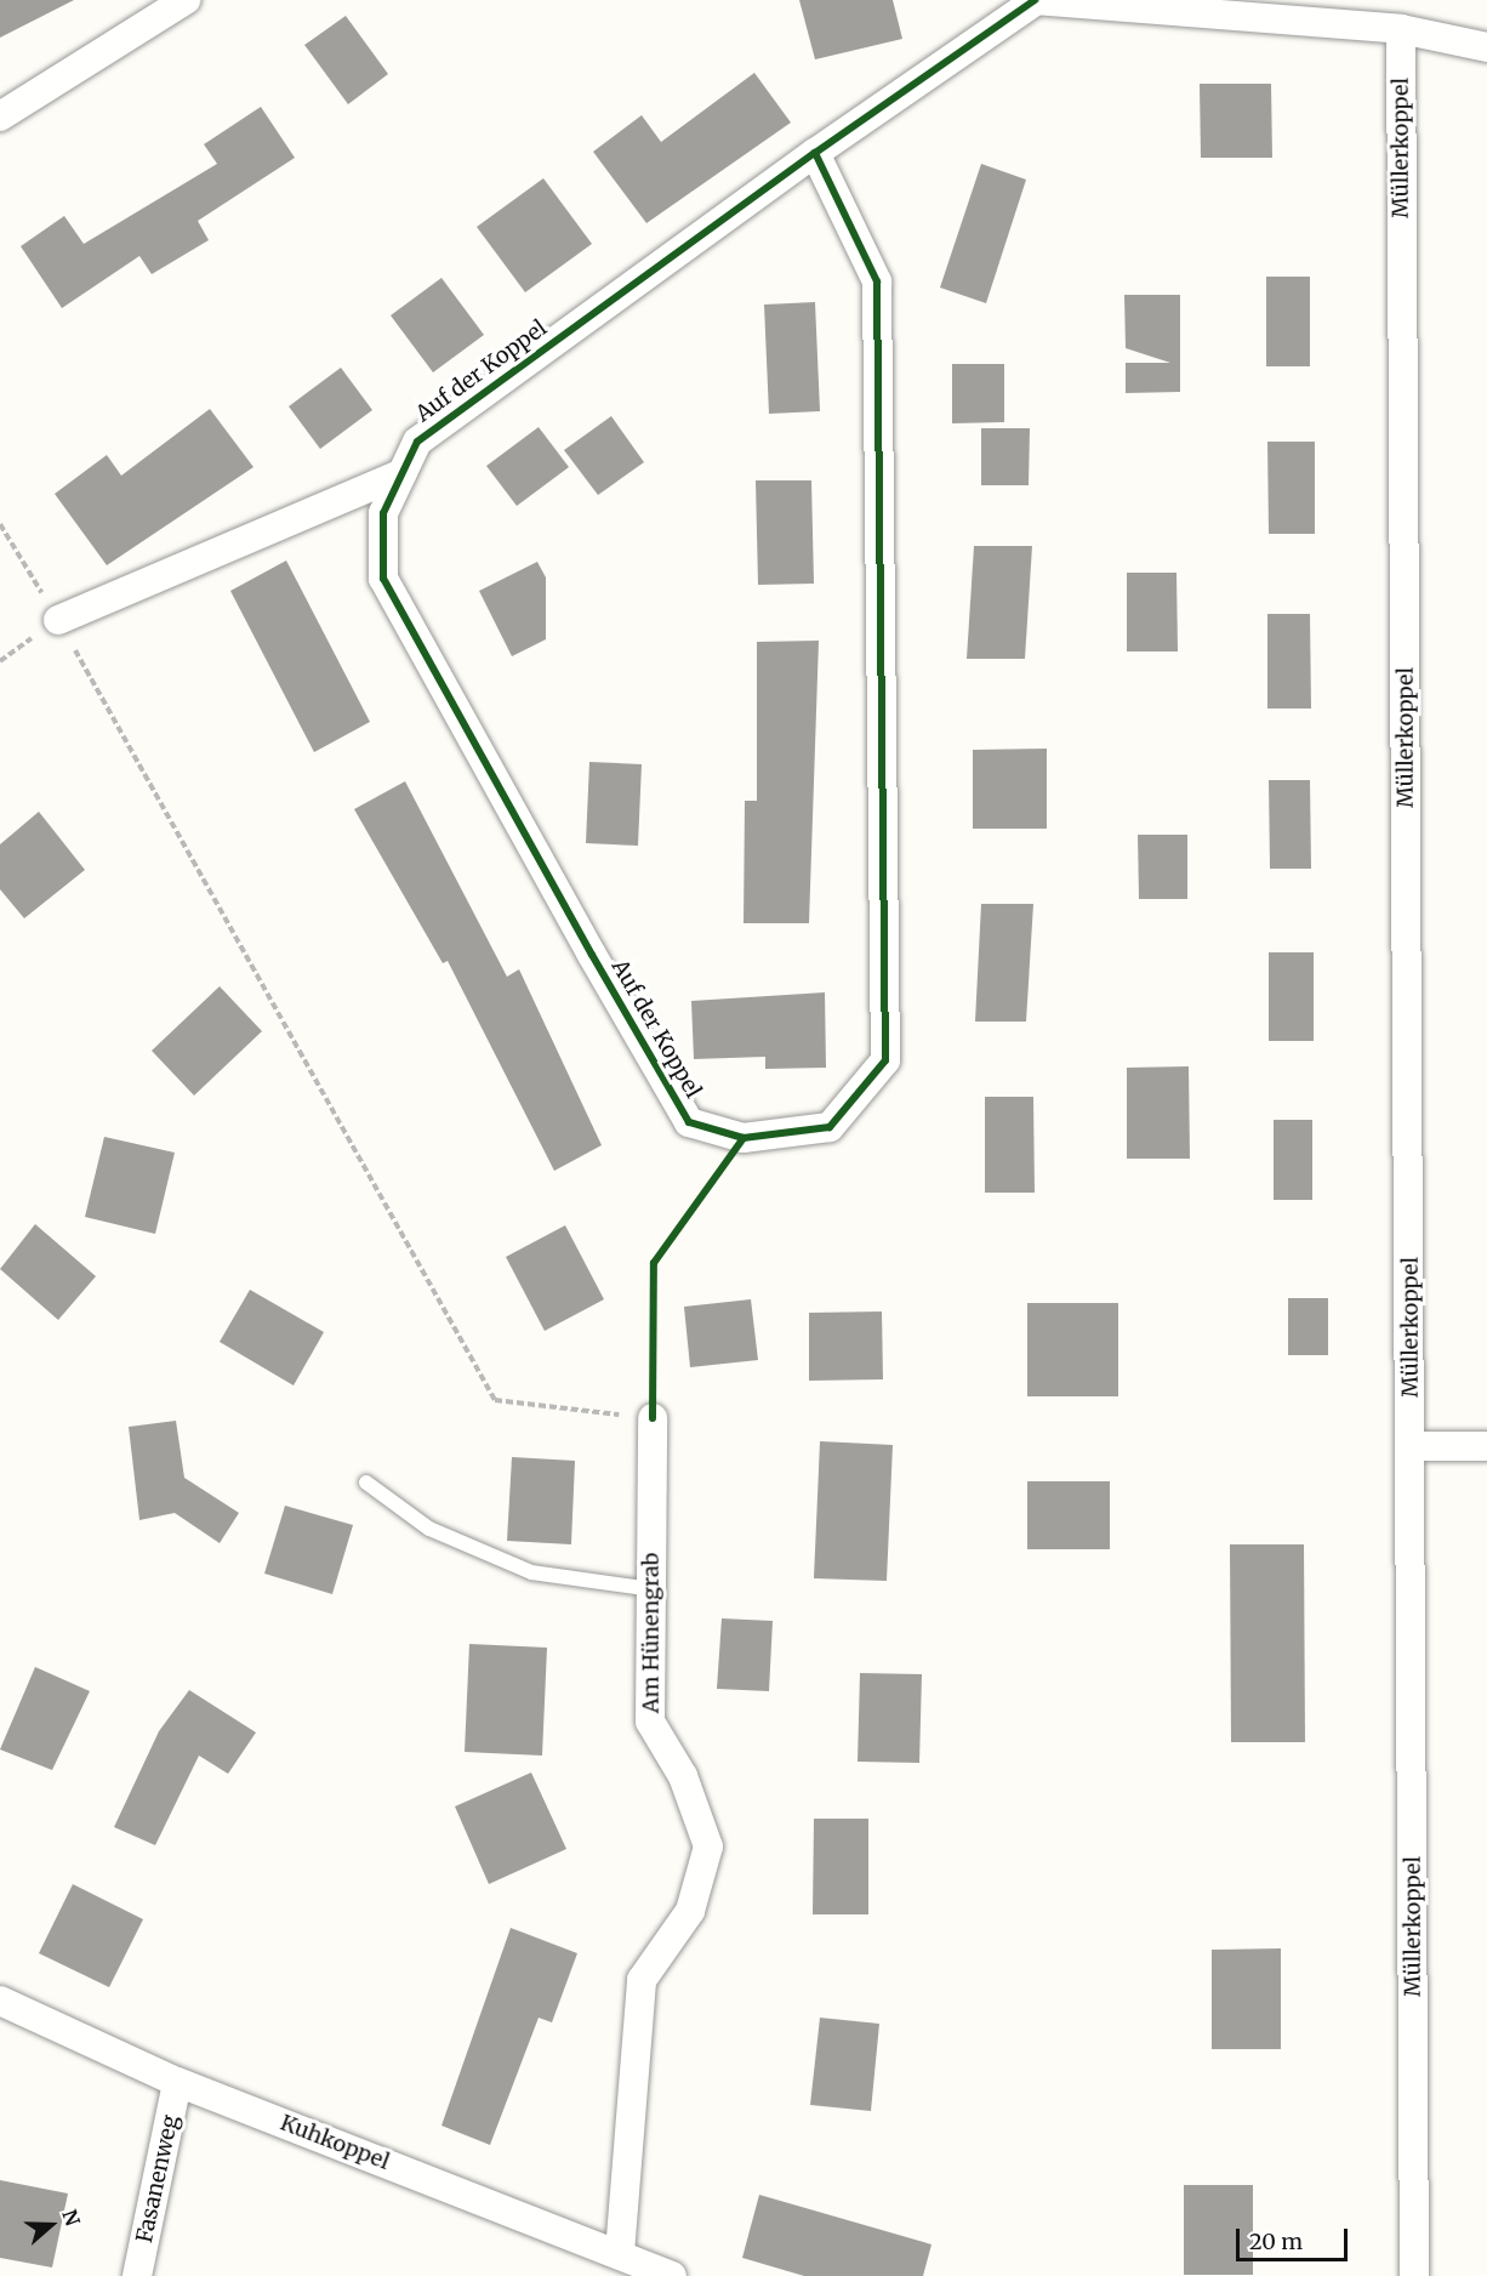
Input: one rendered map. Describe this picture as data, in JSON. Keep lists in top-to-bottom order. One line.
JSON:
{"streets":{"street":["Müllerkoppel","Auf der Koppel","Am Hünengrab","Kuhkoppel","Fasanenweg"]},"crossings":[["Müllerkoppel","Auf der Koppel"],["Am Hünengrab","Kuhkoppel"],["Kuhkoppel","Fasanenweg"]],"scale_bar":"20 m","north":"right"}
